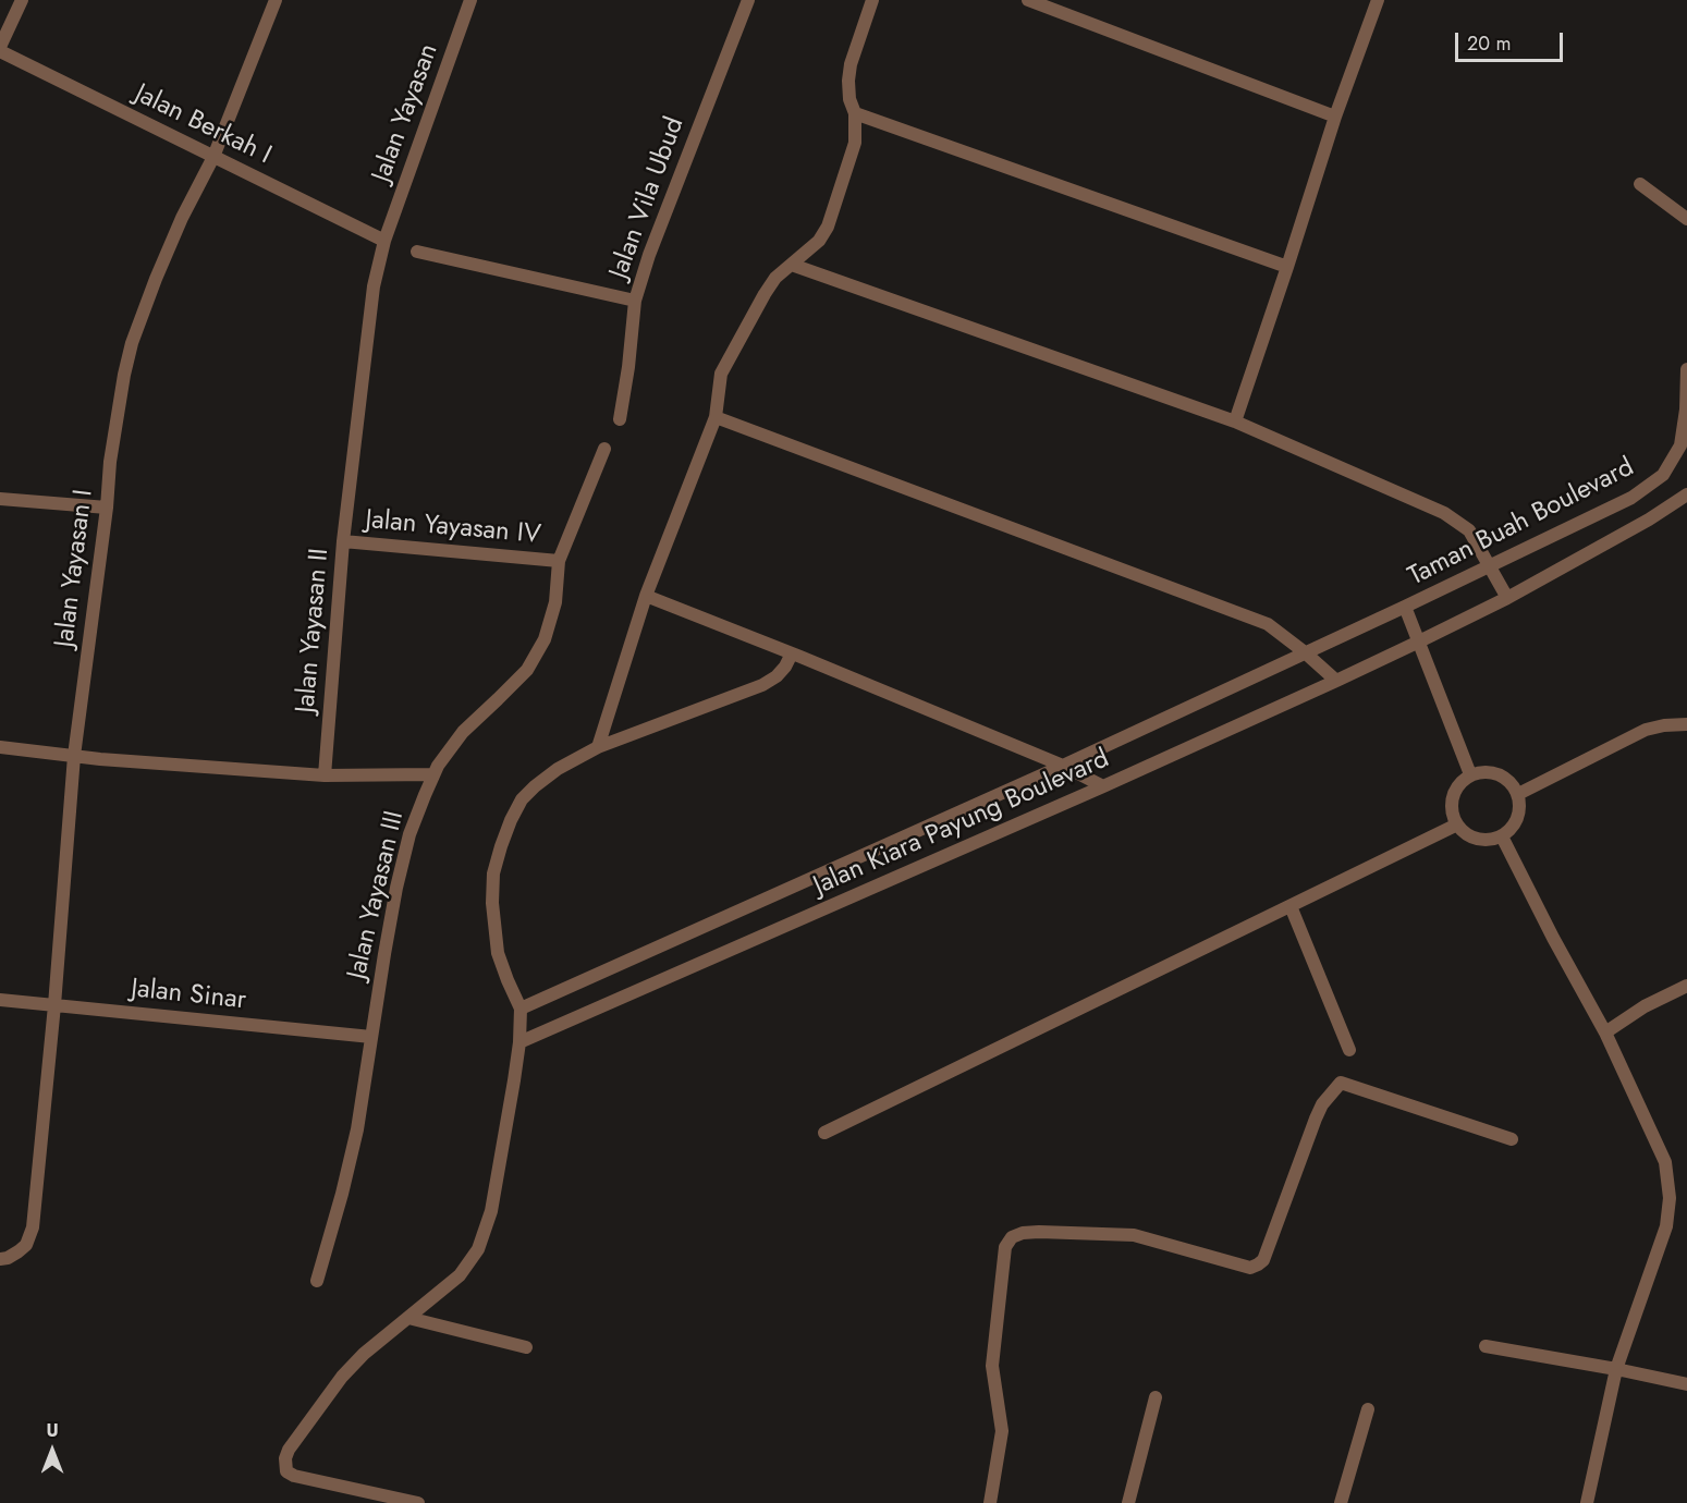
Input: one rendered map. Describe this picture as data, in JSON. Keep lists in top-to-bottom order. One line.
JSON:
{"streets":{"street":["Jalan Yayasan","Jalan Berkah I","Jalan Vila Ubud","Taman Buah Boulevard","Jalan Yayasan IV","Jalan Yayasan I","Jalan Yayasan II","Jalan Kiara Payung Boulevard","Jalan Yayasan III","Jalan Sinar"]},"crossings":[["Jalan Yayasan","Jalan Berkah I"],["Jalan Yayasan","Jalan Yayasan II"],["Jalan Berkah I","Jalan Yayasan I"],["Jalan Berkah I","Jalan Yayasan II"],["Taman Buah Boulevard","Jalan Kiara Payung Boulevard"],["Jalan Yayasan IV","Jalan Yayasan II"],["Jalan Yayasan IV","Jalan Yayasan III"],["Jalan Yayasan I","Jalan Sinar"],["Jalan Yayasan III","Jalan Sinar"]],"scale_bar":"20 m","north":"top"}
